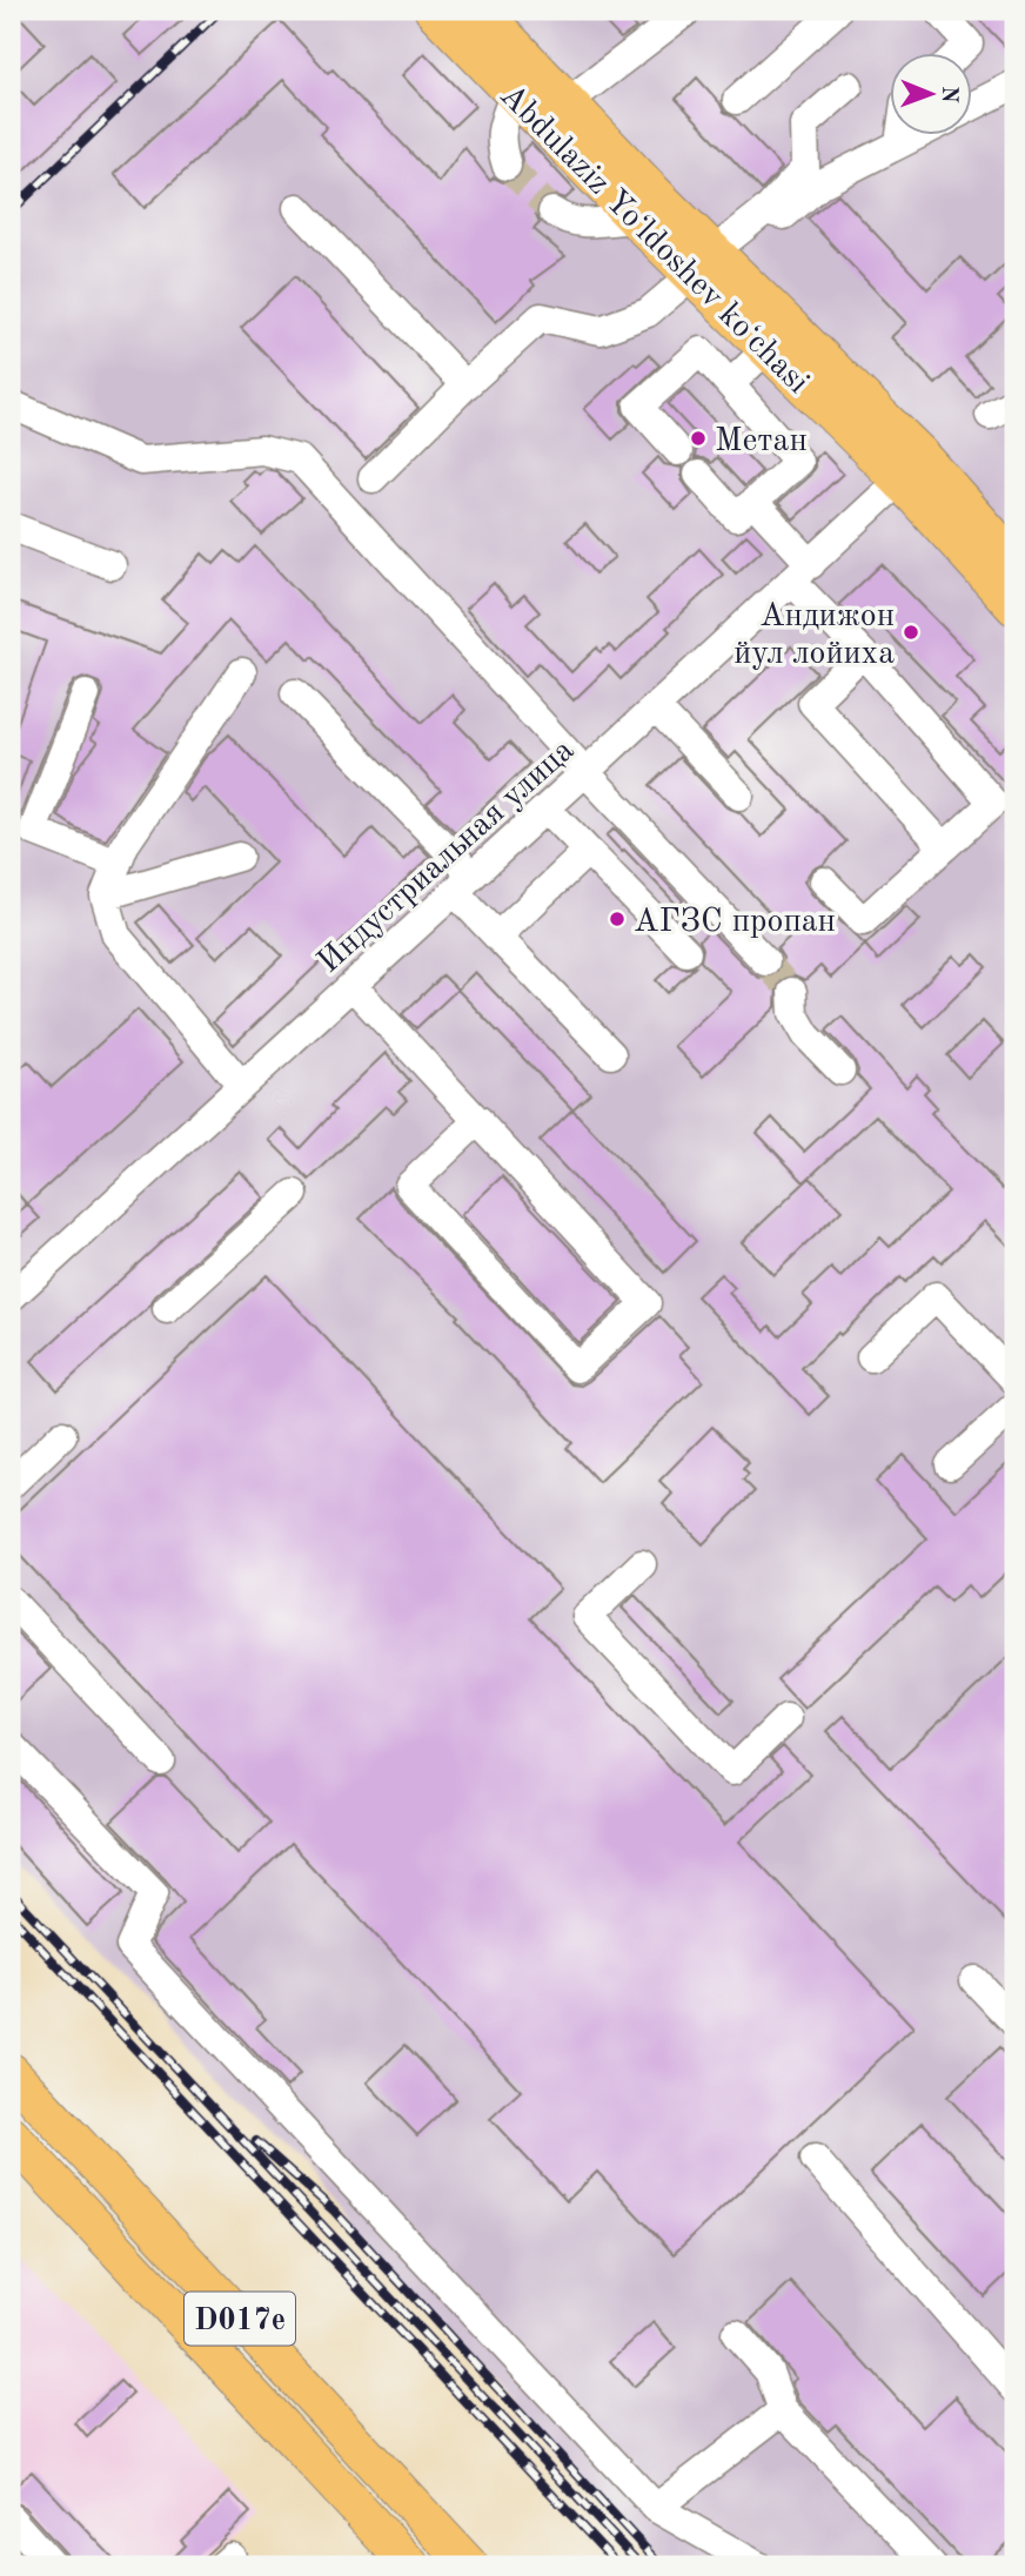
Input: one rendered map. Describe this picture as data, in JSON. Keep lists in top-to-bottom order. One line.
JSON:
{"streets":{"main road":["Abdulaziz Yoʻldoshev koʻchasi","D017e"],"street":["Индустриальная улица"]},"crossings":[["Abdulaziz Yoʻldoshev koʻchasi","Индустриальная улица"]],"places":["Метан","Андижон йул лойиха","АГЗС пропан"],"north":"right"}
